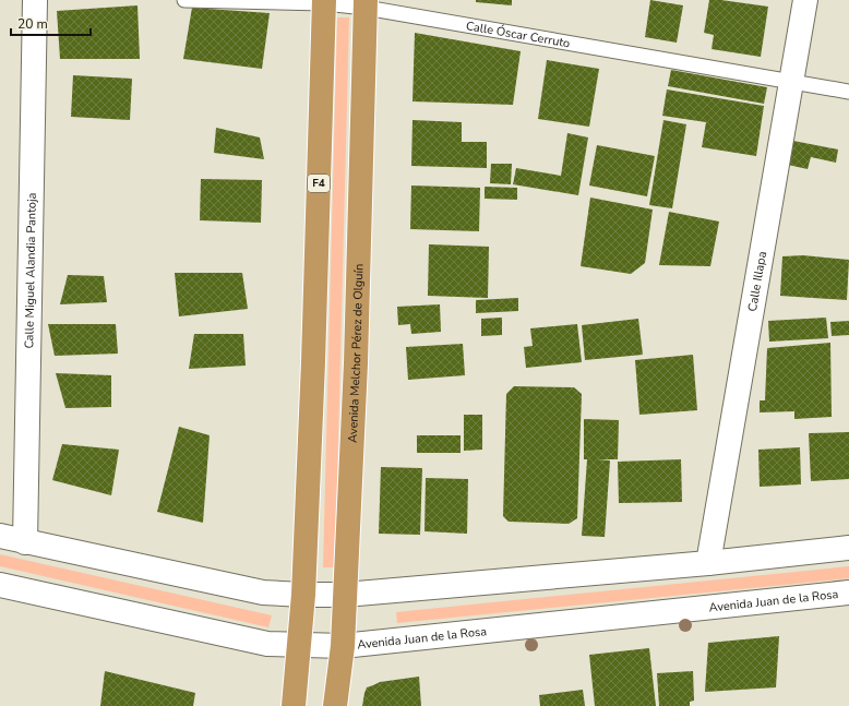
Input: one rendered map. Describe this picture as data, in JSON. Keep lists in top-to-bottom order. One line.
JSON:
{"streets":{"highway":["F4","Avenida Melchor Pérez de Olguín"],"main road":["Calle Miguel Alandia Pantoja","Calle Illapa","Avenida Juan de la Rosa"],"lane":["Calle Óscar Cerruto"]},"crossings":[["Calle Óscar Cerruto","F4"],["Calle Óscar Cerruto","Calle Illapa"],["Calle Óscar Cerruto","Avenida Melchor Pérez de Olguín"],["F4","Avenida Juan de la Rosa"],["Avenida Melchor Pérez de Olguín","Avenida Juan de la Rosa"]],"scale_bar":"20 m"}
